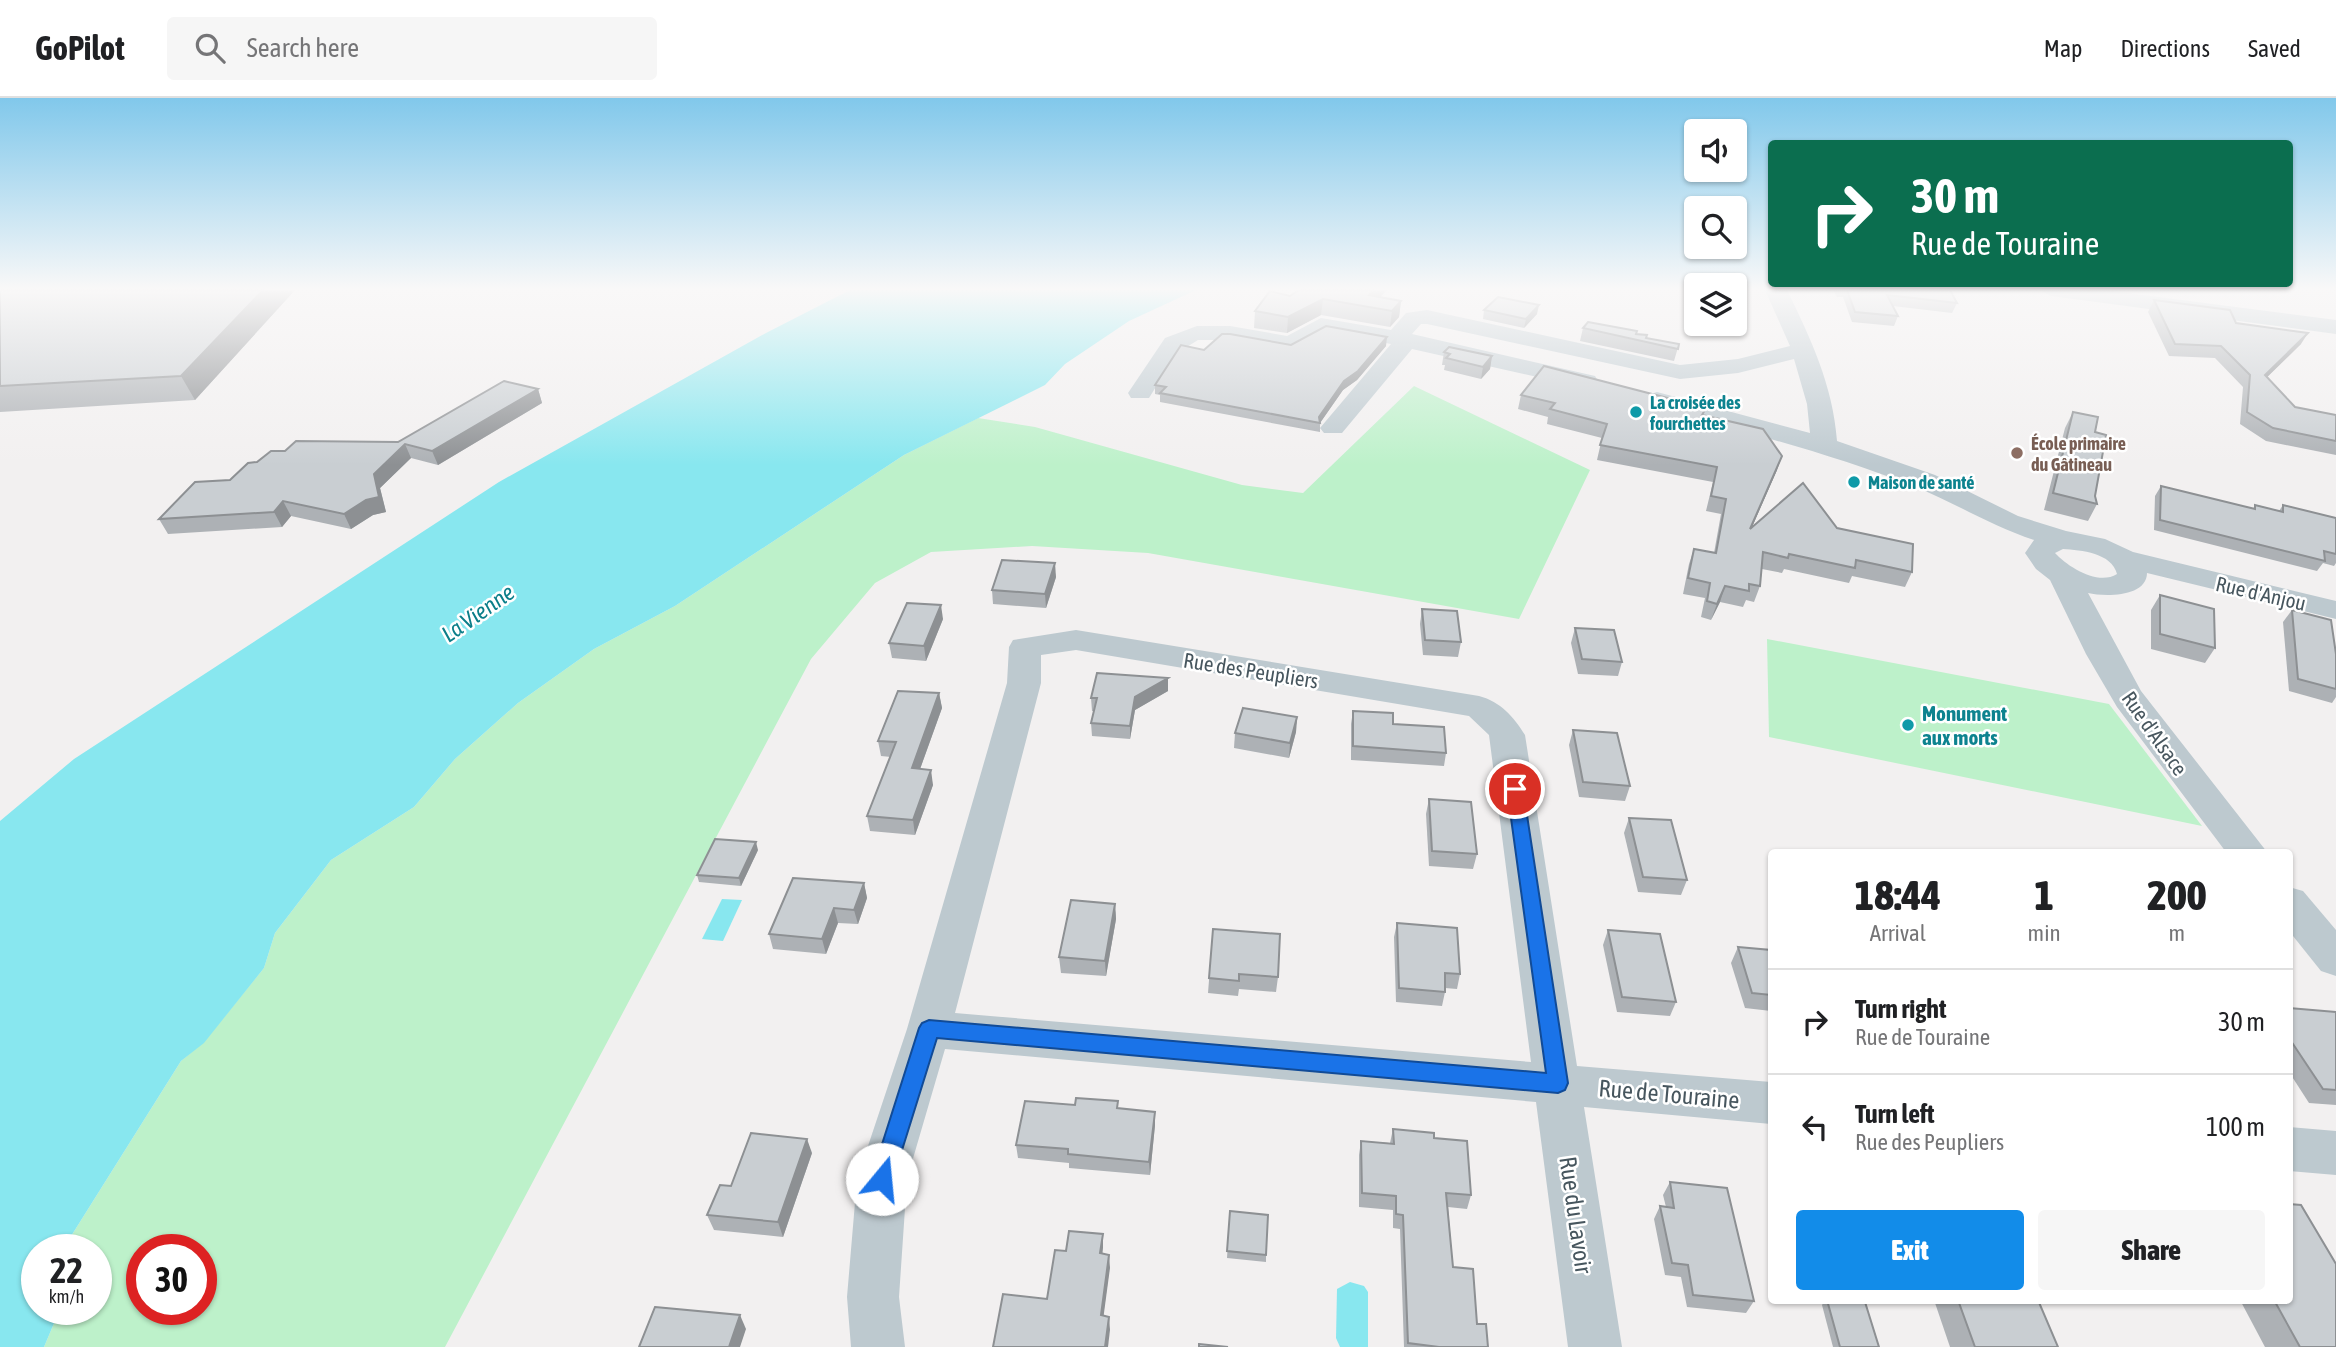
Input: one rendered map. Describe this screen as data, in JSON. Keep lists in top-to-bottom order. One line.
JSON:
{"streets":{"street":["Rue d'Anjou","Rue des Peupliers","Rue d'Alsace","Rue de Touraine","Rue du Lavoir"]},"crossings":[["Rue des Peupliers","Rue de Touraine"],["Rue des Peupliers","Rue du Lavoir"],["Rue de Touraine","Rue du Lavoir"]],"water":["La Vienne"],"places":["La croisée des fourchettes","École primaire du Gâtineau","Maison de santé","Monument aux morts"],"page":{"header":"GoPilot","search":"Search here","nav":["Map","Directions","Saved"],"turn":["30 m","Rue de Touraine"],"eta":["18:44","Arrival","1","min","200","m"],"list":[{"name":"Turn right","note":"Rue de Touraine","value":"30 m"},{"name":"Turn left","note":"Rue des Peupliers","value":"100 m"}],"buttons":["Exit","Share"],"speed":"22 km/h","limit":"30"}}
